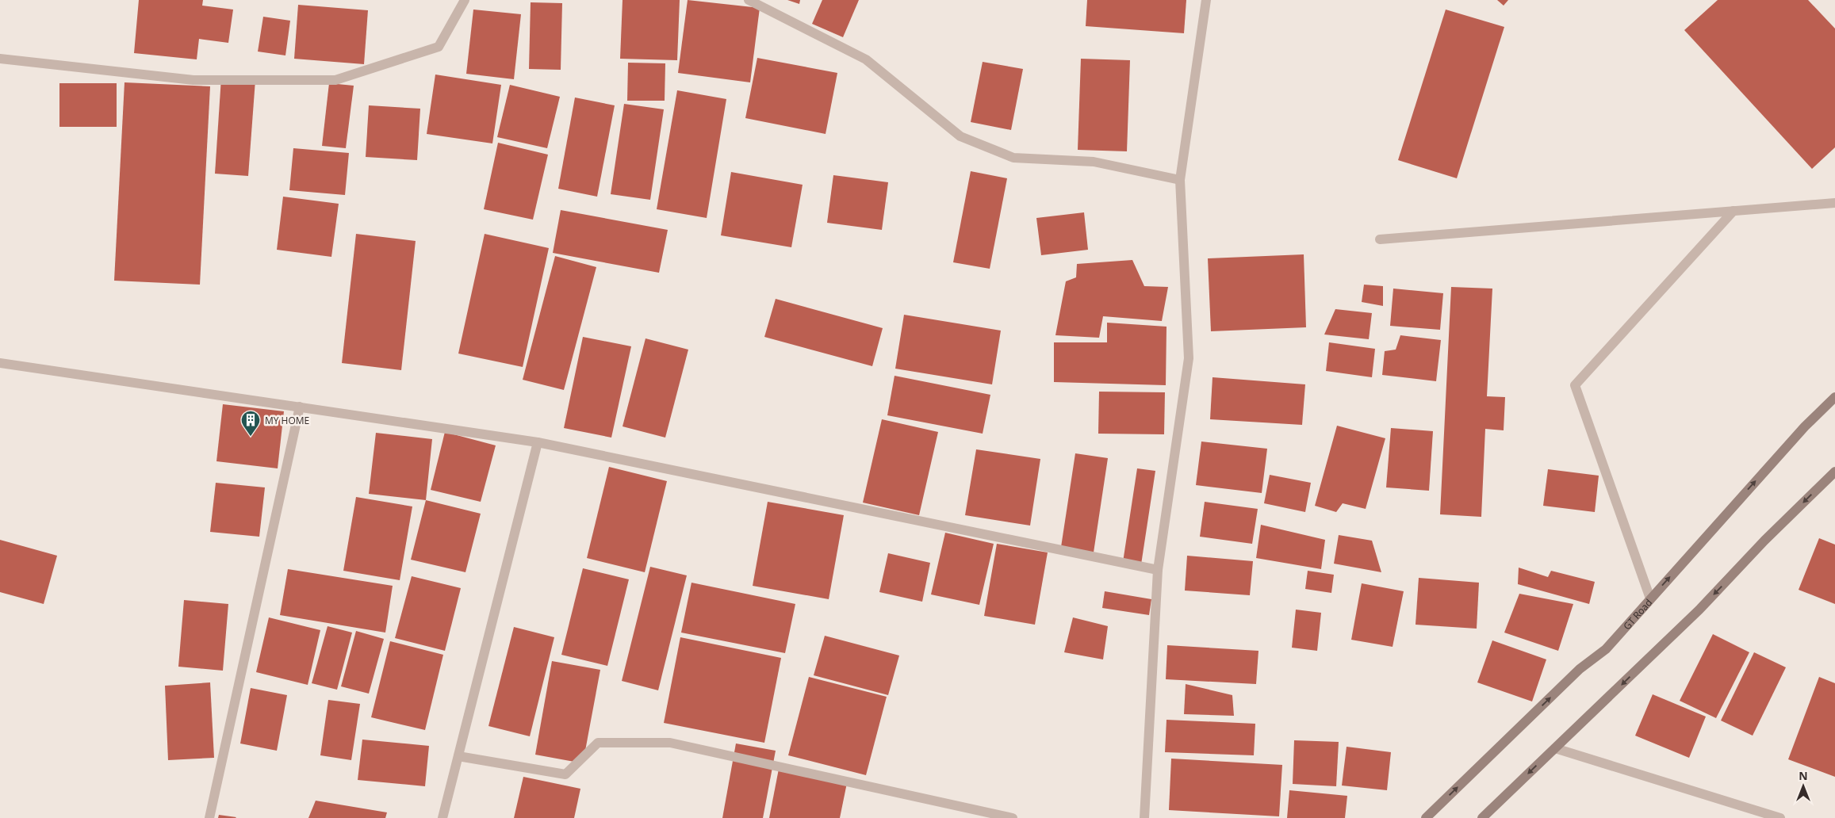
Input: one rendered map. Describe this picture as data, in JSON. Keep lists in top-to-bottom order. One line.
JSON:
{"streets":{"main road":["GT Road"]},"places":{"building":["MY HOME"]},"north":"top"}
